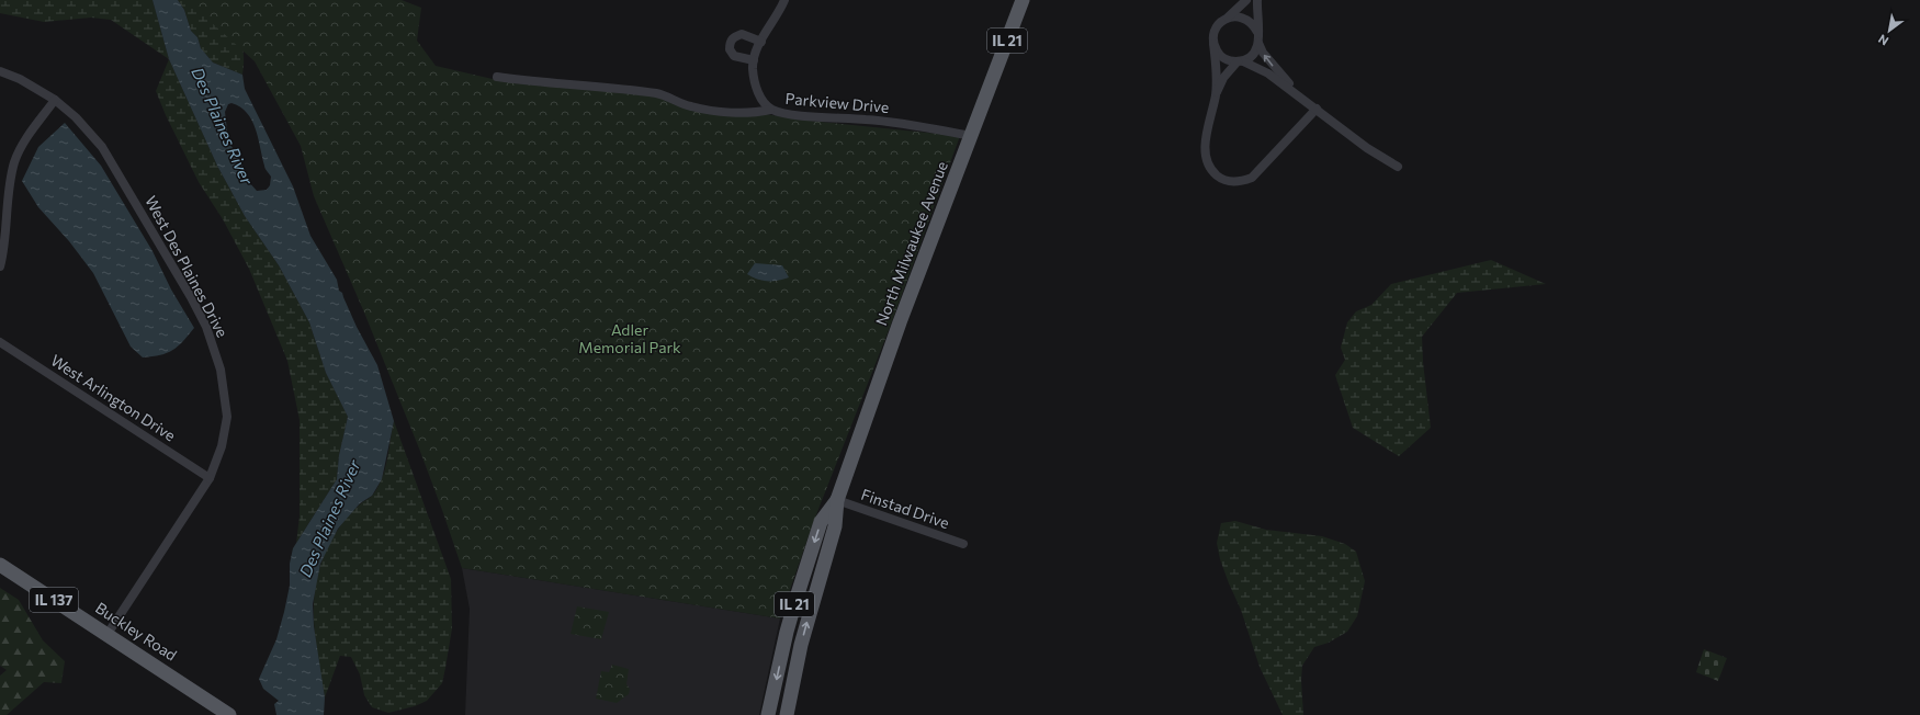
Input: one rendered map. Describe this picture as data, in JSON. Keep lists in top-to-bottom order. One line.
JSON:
{"streets":{"main road":["IL 21","North Milwaukee Avenue","IL 137","Buckley Road"],"street":["Parkview Drive","West Des Plaines Drive","West Arlington Drive","Finstad Drive"]},"crossings":[["Parkview Drive","North Milwaukee Avenue"],["North Milwaukee Avenue","Finstad Drive"],["West Des Plaines Drive","West Arlington Drive"],["West Des Plaines Drive","Buckley Road"]],"water":["Des Plaines River"],"parks":["Adler Memorial Park"],"north":"bottom left"}
